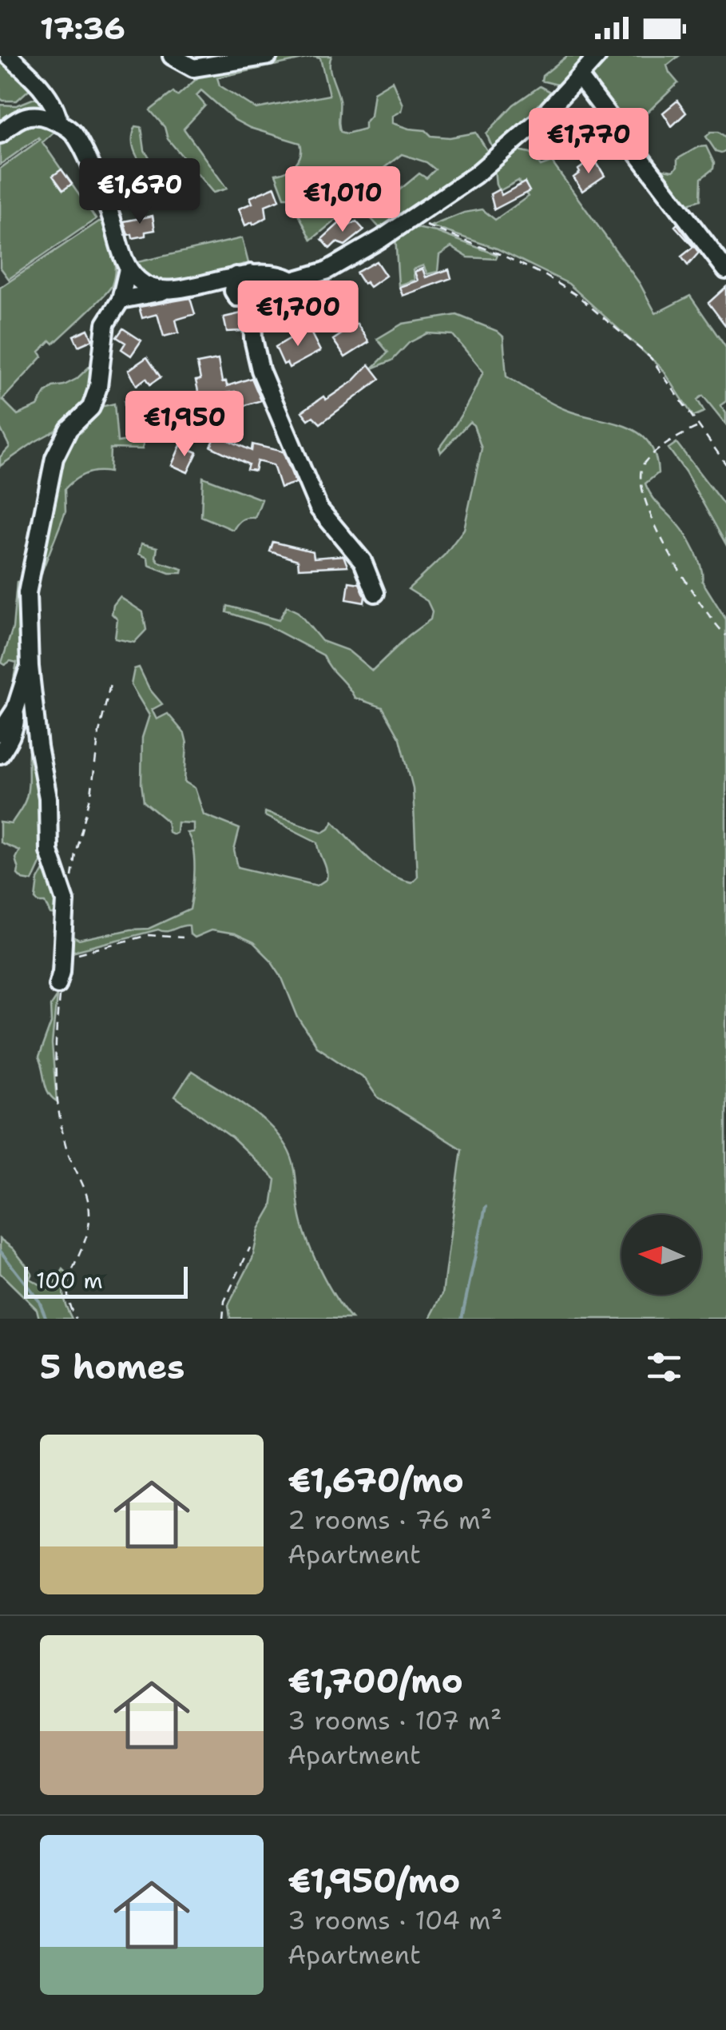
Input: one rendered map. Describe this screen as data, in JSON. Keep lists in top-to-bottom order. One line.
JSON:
{"scale_bar":"100 m","north":"left","page":{"status":"17:36","price":["€1,770","€1,670","€1,010","€1,700","€1,950"],"scale":"100 m","heading":"5 homes","list":[{"name":"€1,670/mo","note":"2 rooms · 76 m² · Apartment"},{"name":"€1,700/mo","note":"3 rooms · 107 m² · Apartment"},{"name":"€1,950/mo","note":"3 rooms · 104 m² · Apartment"}]}}
